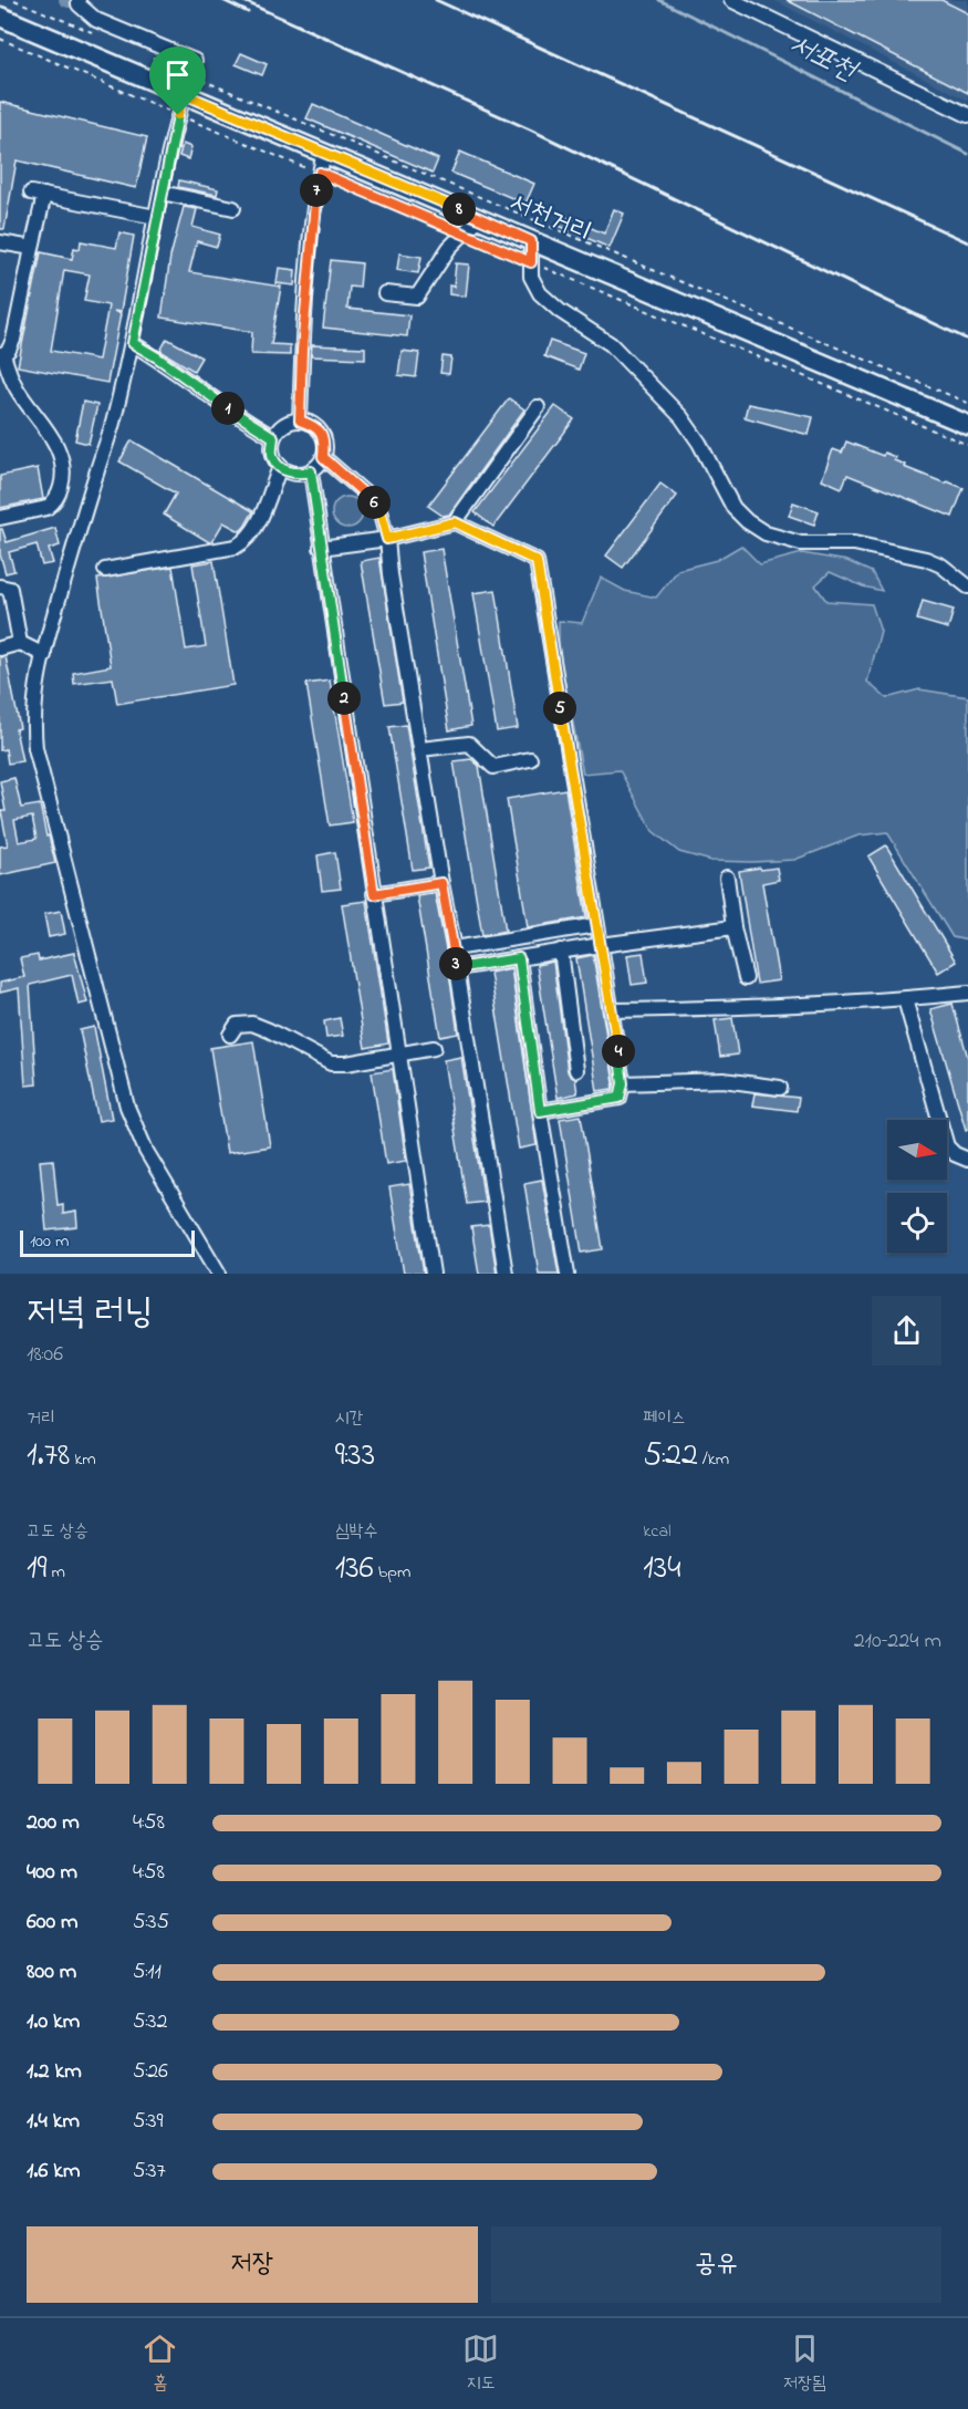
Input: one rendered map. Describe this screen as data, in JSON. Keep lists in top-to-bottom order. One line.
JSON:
{"streets":{"main road":["서천거리"]},"water":["서포천"],"scale_bar":"100 m","north":"right","page":{"pins":["7","8","1","6","2","5","3","4"],"scale":"100 m","heading":["저녁 러닝","18:06"],"stats":[["거리","1.78 km"],["시간","9:33"],["페이스","5:22 /km"],["고도 상승","19 m"],["심박수","136 bpm"],["kcal","134"]],"chart":["고도 상승","210–224 m"],"list":[{"name":"200 m","note":"4:58"},{"name":"400 m","note":"4:58"},{"name":"600 m","note":"5:35"},{"name":"800 m","note":"5:11"},{"name":"1.0 km","note":"5:32"},{"name":"1.2 km","note":"5:26"},{"name":"1.4 km","note":"5:39"},{"name":"1.6 km","note":"5:37"}],"buttons":["저장","공유"],"tabs":["홈","지도","저장됨"]}}
